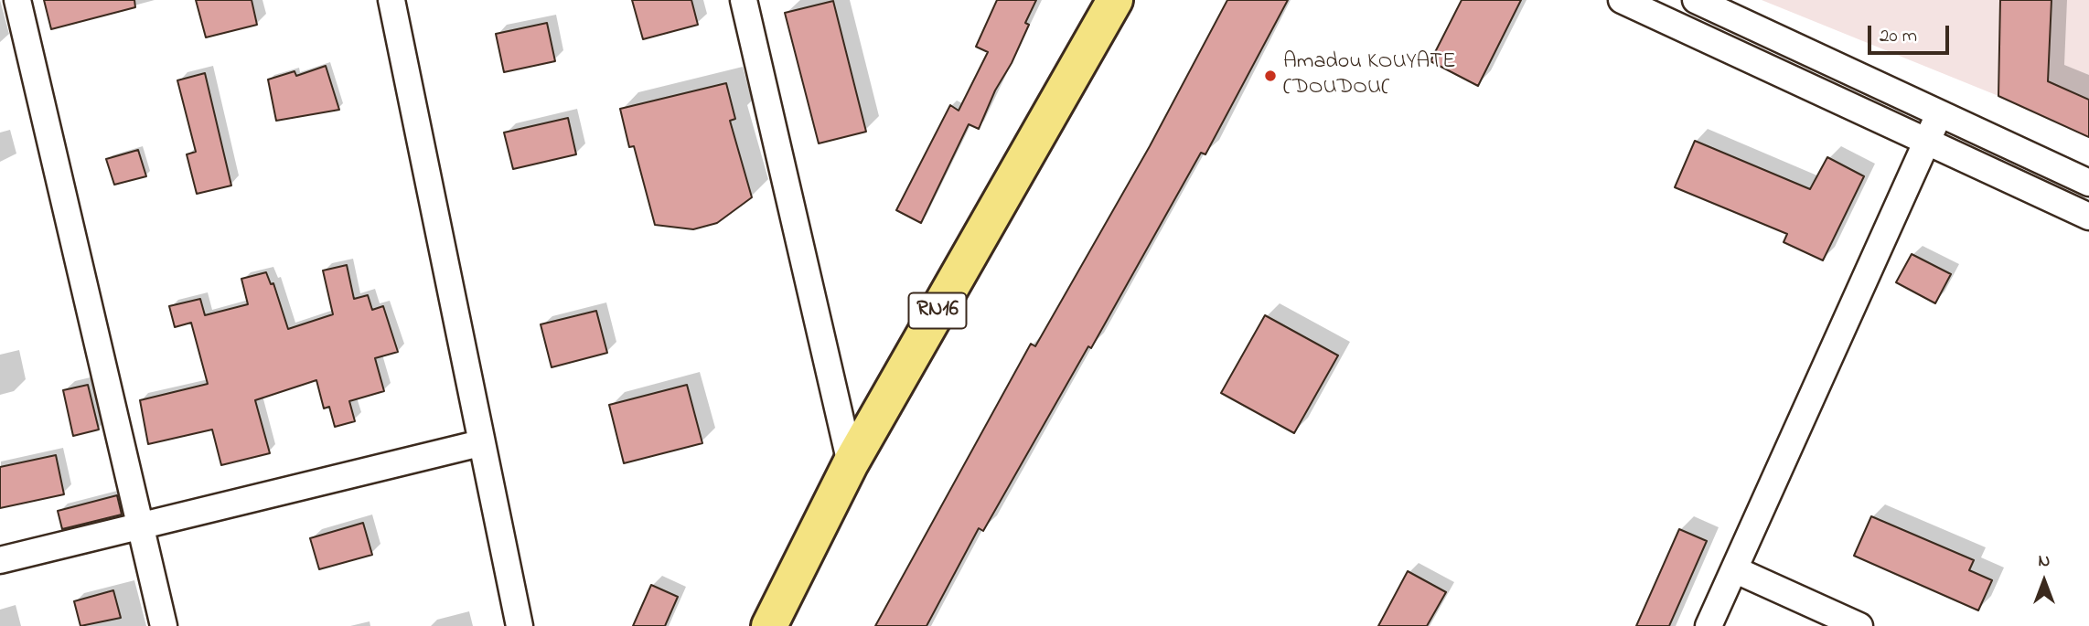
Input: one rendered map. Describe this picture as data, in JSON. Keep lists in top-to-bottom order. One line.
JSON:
{"streets":{"main road":["RN16"]},"places":["Amadou KOUYATE (DOUDOU("],"scale_bar":"20 m","north":"top"}
